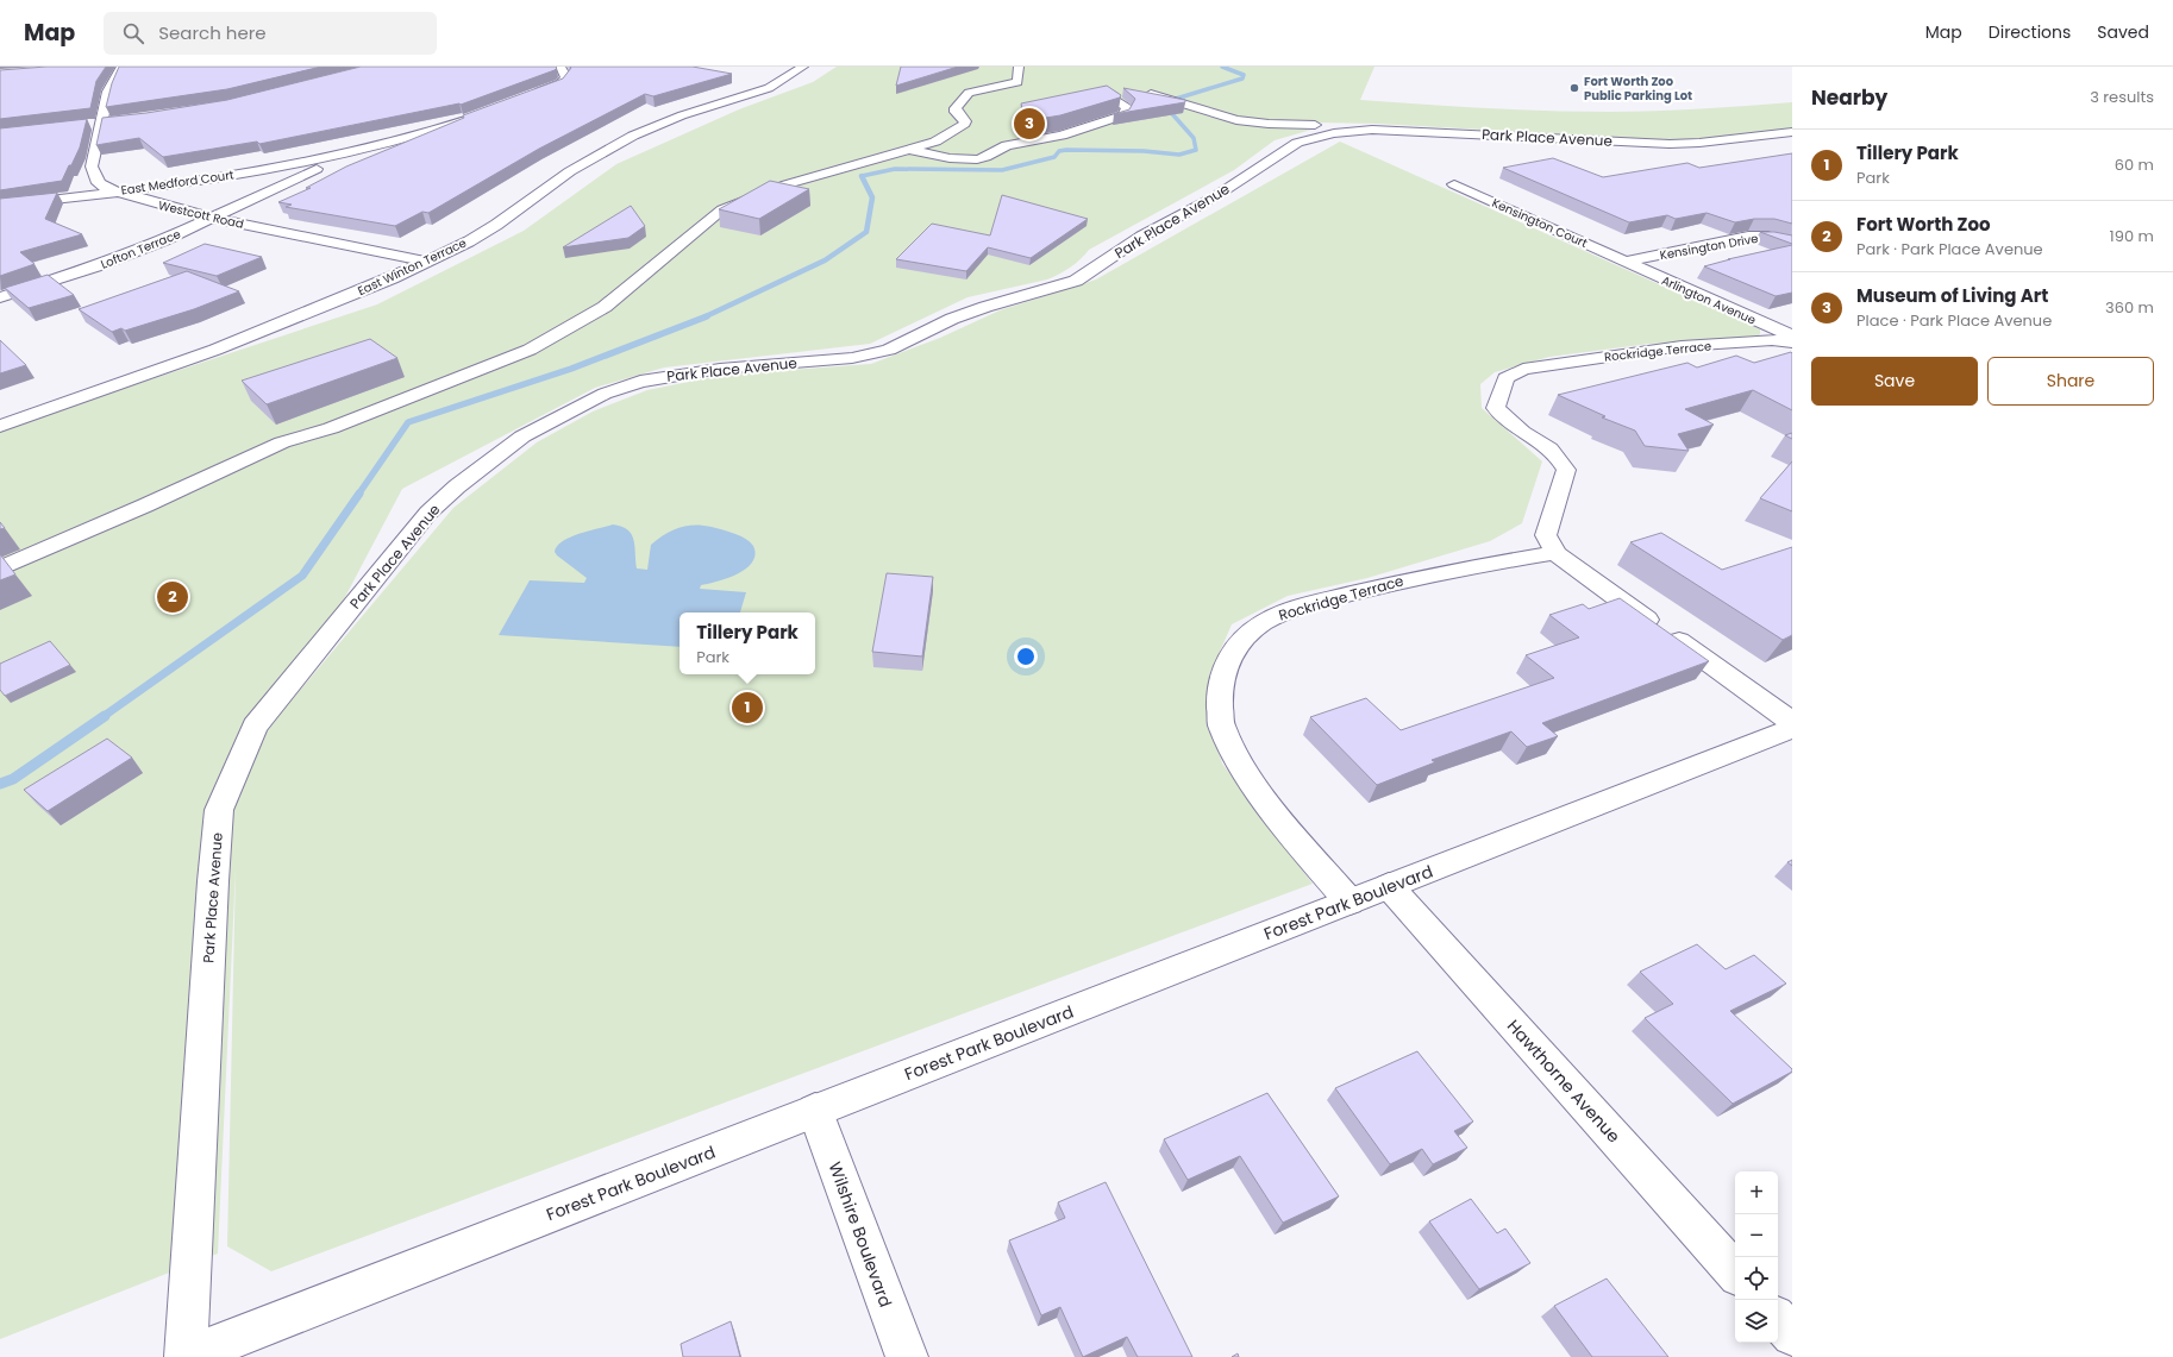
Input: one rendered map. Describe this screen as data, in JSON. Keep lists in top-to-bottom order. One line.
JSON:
{"streets":{"street":["Park Place Avenue","East Medford Court","Westcott Road","Kensington Court","Kensington Drive","Lofton Terrace","East Winton Terrace","Arlington Avenue","Rockridge Terrace","Forest Park Boulevard","Hawthorne Avenue","Wilshire Boulevard"]},"crossings":[["Park Place Avenue","Forest Park Boulevard"],["East Medford Court","Westcott Road"],["East Medford Court","Lofton Terrace"],["Westcott Road","Lofton Terrace"],["Westcott Road","East Winton Terrace"],["Kensington Court","Kensington Drive"],["Kensington Court","Arlington Avenue"],["Kensington Drive","Arlington Avenue"],["Rockridge Terrace","Forest Park Boulevard"],["Forest Park Boulevard","Hawthorne Avenue"],["Forest Park Boulevard","Wilshire Boulevard"]],"places":["Fort Worth Zoo Public Parking Lot"],"page":{"header":"Map","search":"Search here","nav":["Map","Directions","Saved"],"heading":["Nearby","3 results"],"pins":["3","2","1"],"list":[{"mark":"1","name":"Tillery Park","note":"Park","value":"60 m"},{"mark":"2","name":"Fort Worth Zoo","note":"Park · Park Place Avenue","value":"190 m"},{"mark":"3","name":"Museum of Living Art","note":"Place · Park Place Avenue","value":"360 m"}],"buttons":["Save","Share"],"popup":["Tillery Park","Park"],"map_buttons":["+","−"]}}
